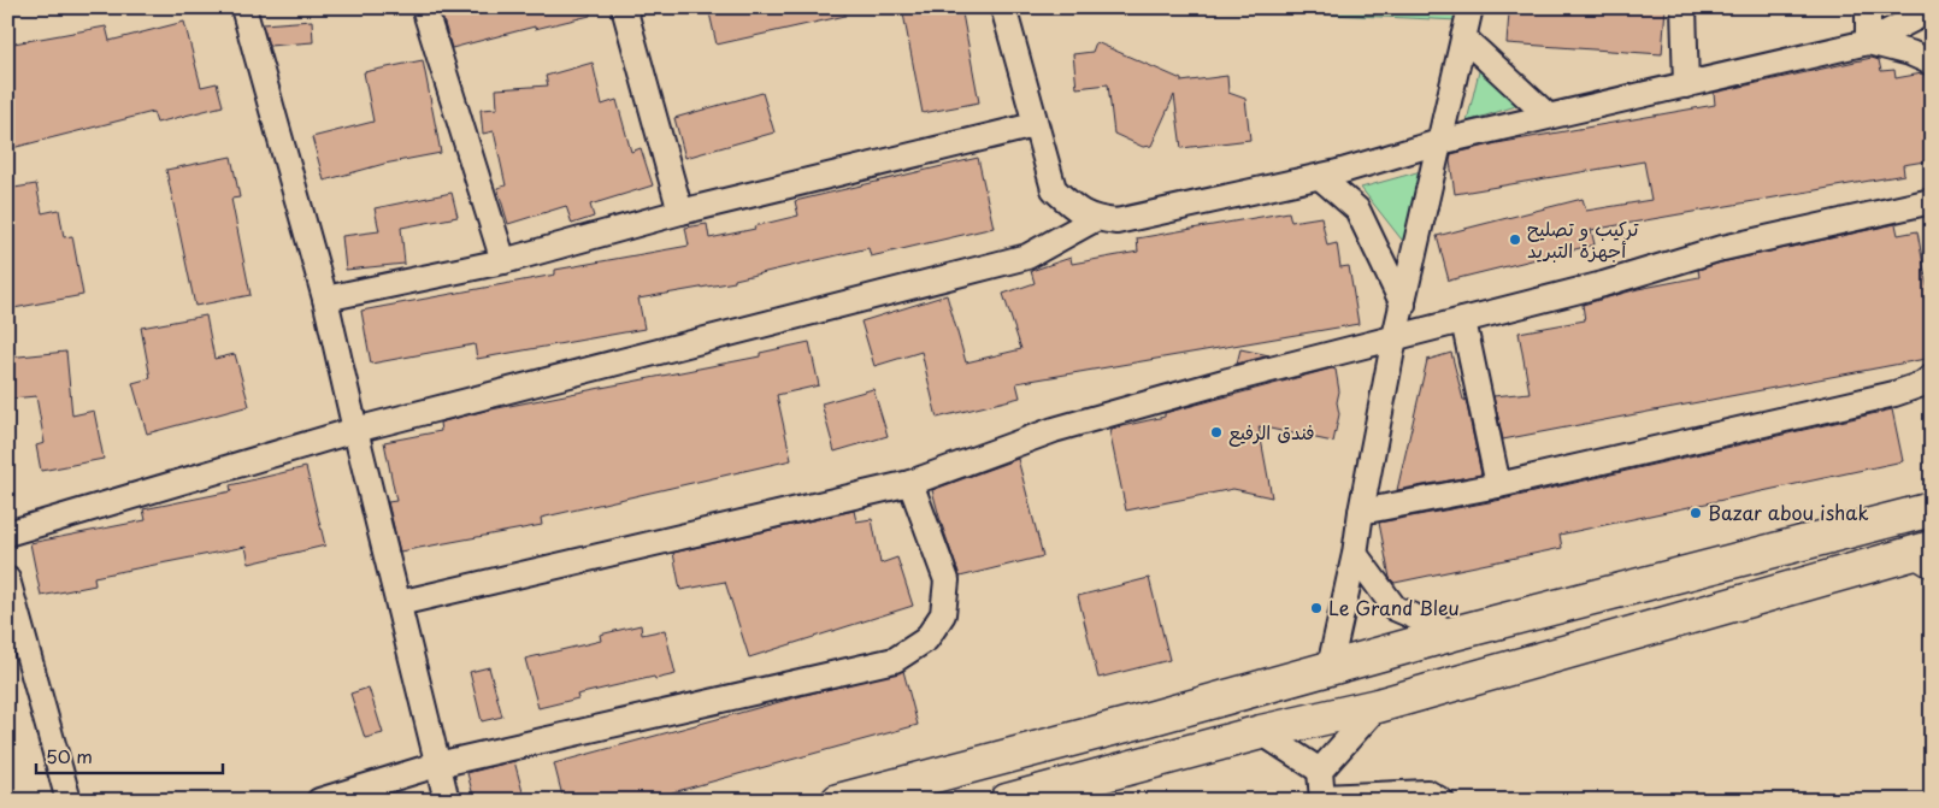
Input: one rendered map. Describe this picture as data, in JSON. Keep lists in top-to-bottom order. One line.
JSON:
{"places":["تركيب و تصليح أجهزة التبريد","فندق الرفيع","Bazar abou ishak","Le Grand Bleu"],"scale_bar":"50 m"}
